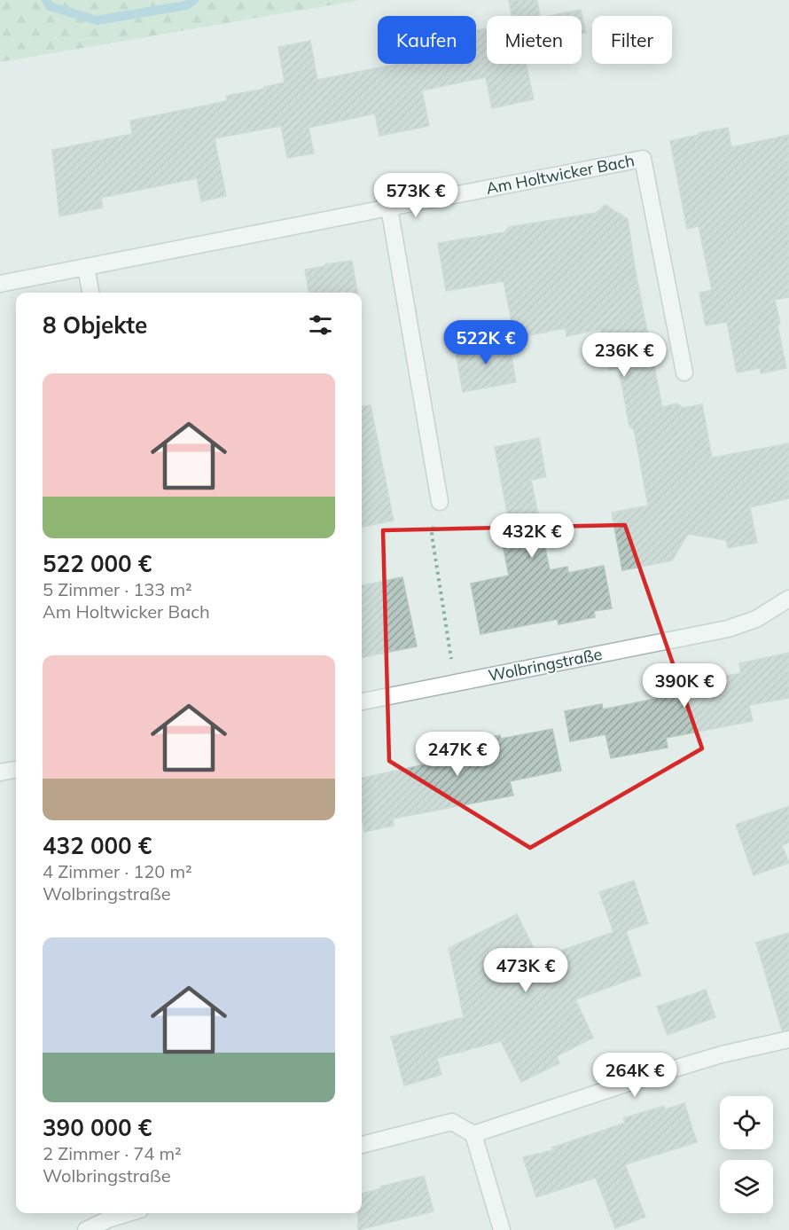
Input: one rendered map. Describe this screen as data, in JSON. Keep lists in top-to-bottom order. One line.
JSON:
{"streets":{"street":["Am Holtwicker Bach","Wolbringstraße"]},"page":{"chip":["Kaufen","Mieten","Filter"],"price":["573K €","522K €","236K €","432K €","390K €","247K €","473K €","264K €"],"heading":"8 Objekte","list":[{"name":"522 000 €","note":"5 Zimmer · 133 m² · Am Holtwicker Bach"},{"name":"432 000 €","note":"4 Zimmer · 120 m² · Wolbringstraße"},{"name":"390 000 €","note":"2 Zimmer · 74 m² · Wolbringstraße"}]}}
